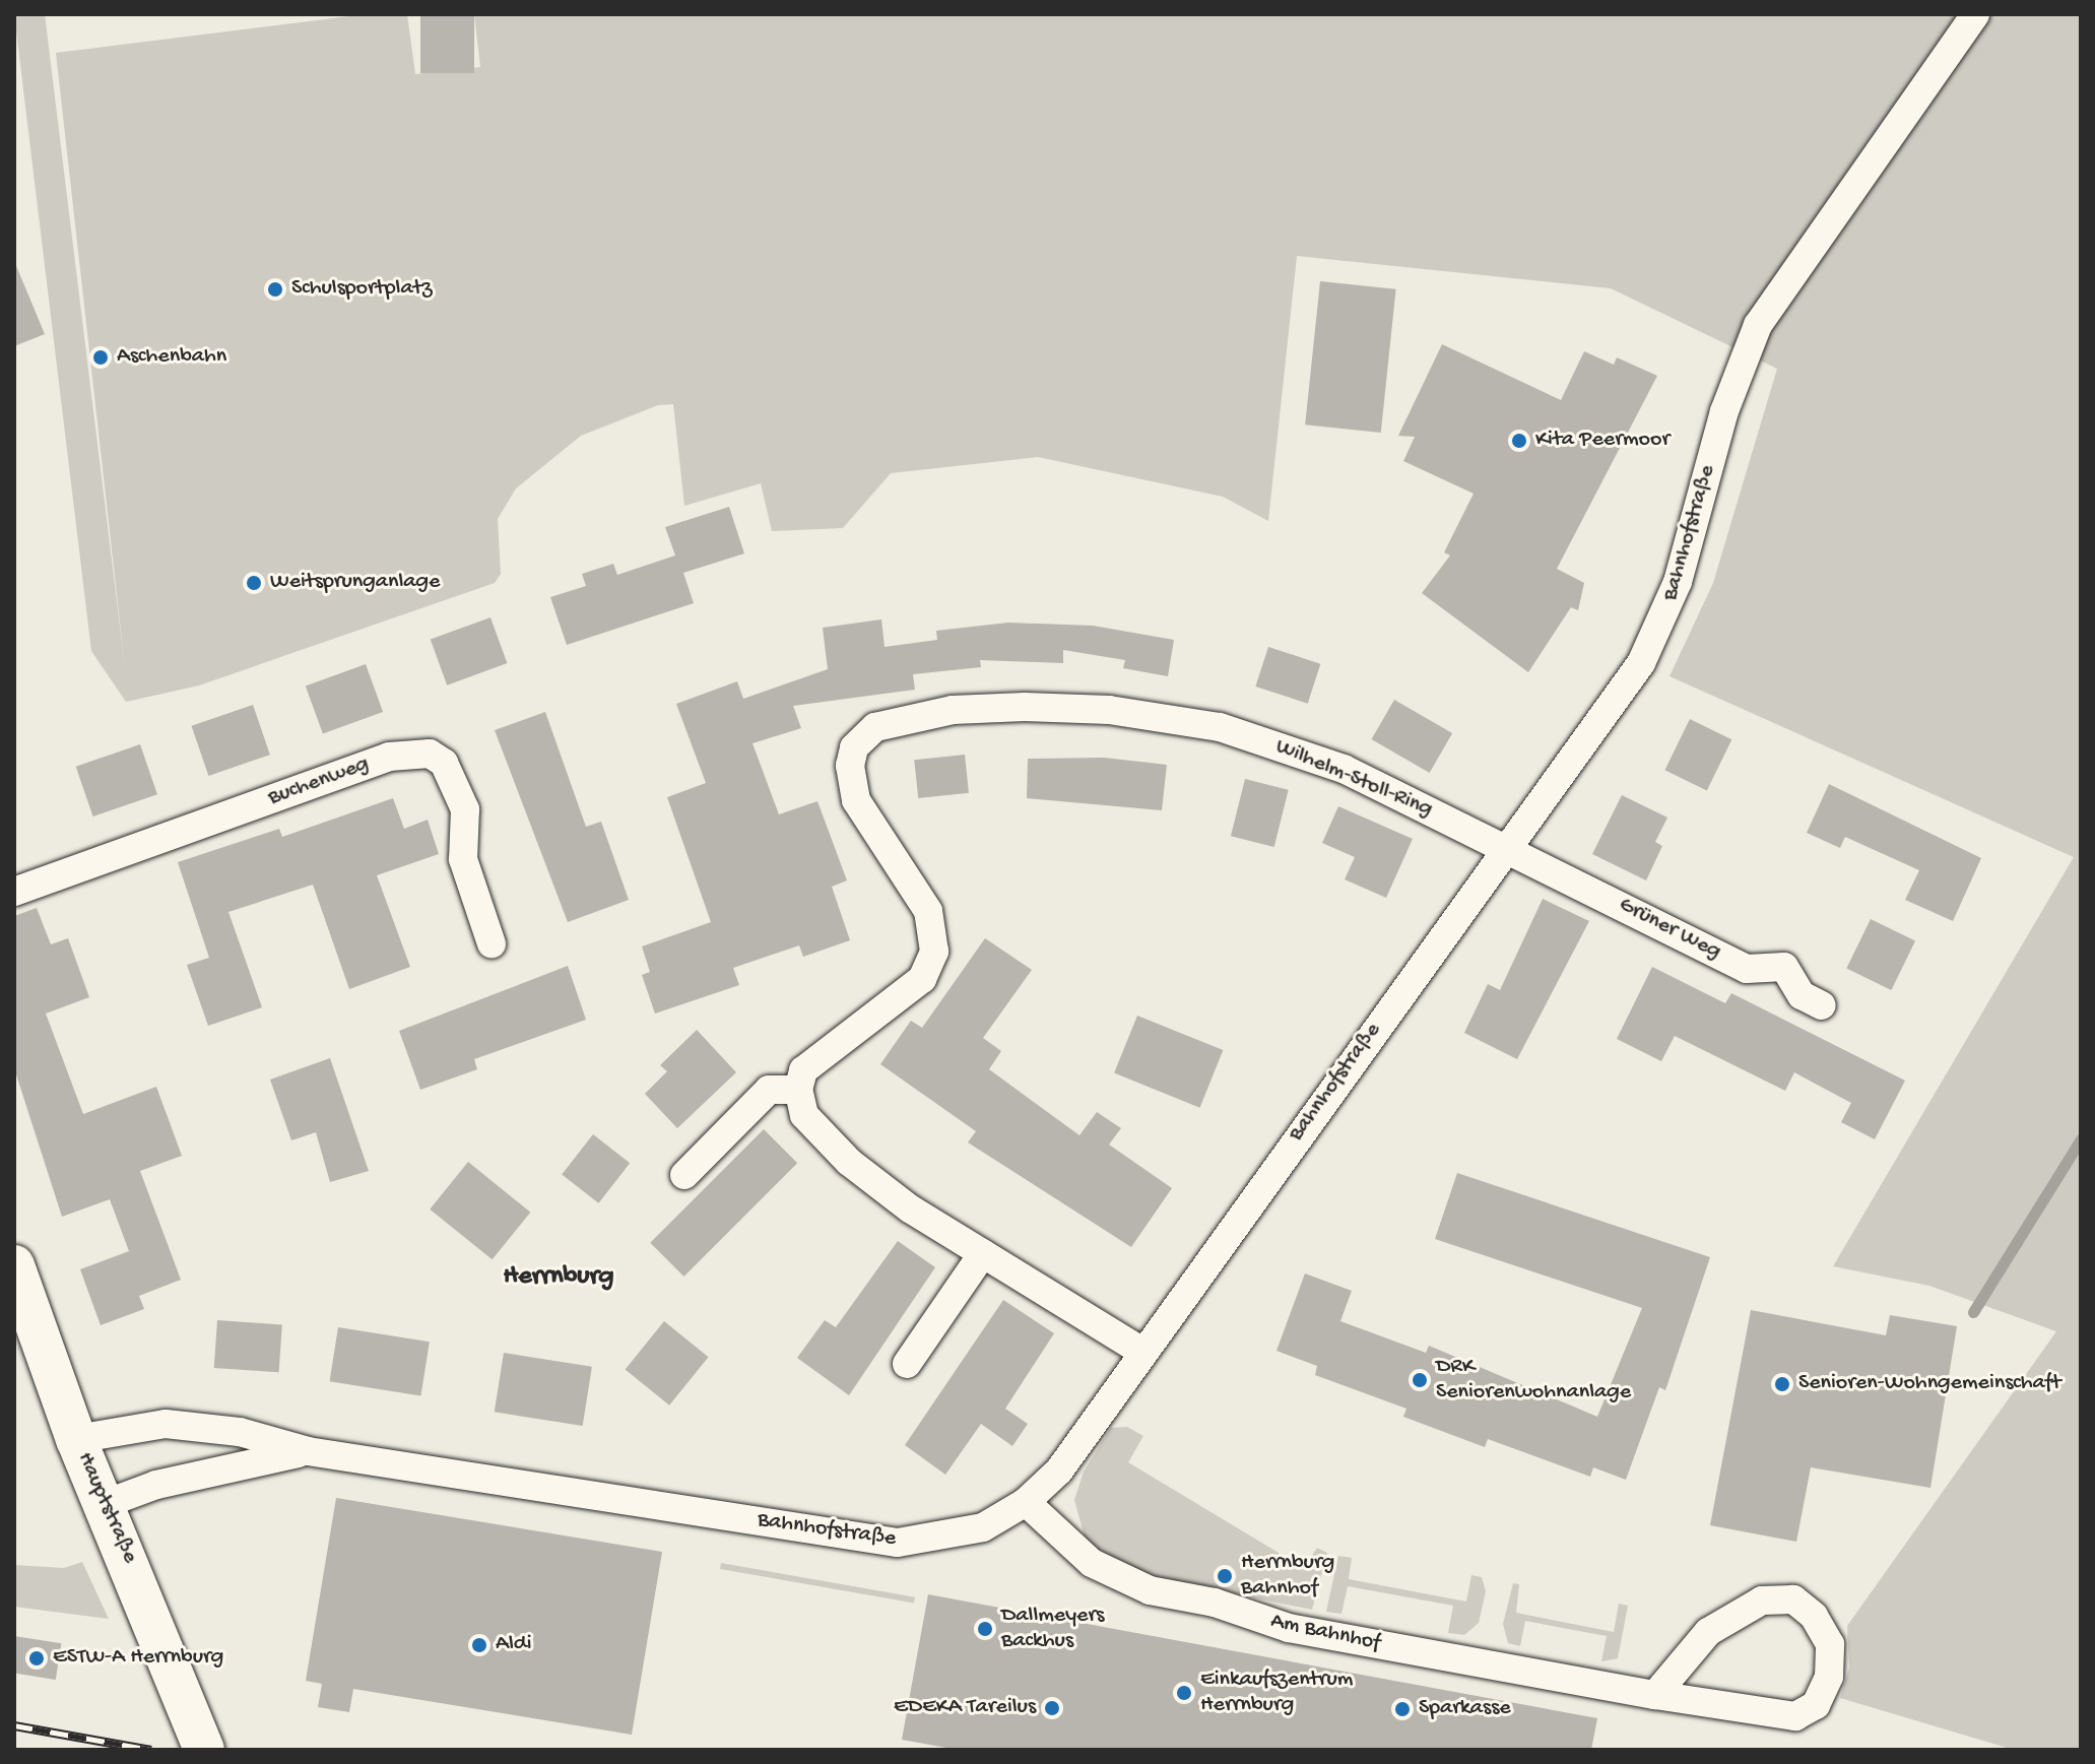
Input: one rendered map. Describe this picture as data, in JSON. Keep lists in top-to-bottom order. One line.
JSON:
{"streets":{"main road":["Hauptstraße"],"street":["Bahnhofstraße","Wilhelm-Stoll-Ring","Buchenweg","Grüner Weg","Am Bahnhof"]},"crossings":[["Bahnhofstraße","Wilhelm-Stoll-Ring"],["Bahnhofstraße","Grüner Weg"],["Bahnhofstraße","Hauptstraße"],["Bahnhofstraße","Am Bahnhof"],["Wilhelm-Stoll-Ring","Grüner Weg"]],"districts":["Herrnburg"],"places":["Schulsportplatz","Aschenbahn","Kita Peermoor","Weitsprunganlage","DRK Seniorenwohnanlage","Senioren-Wohngemeinschaft","Herrnburg Bahnhof","Dallmeyers Backhus","Aldi","ESTW-A Herrnburg","Einkaufszentrum Herrnburg","EDEKA Tareilus","Sparkasse"]}
